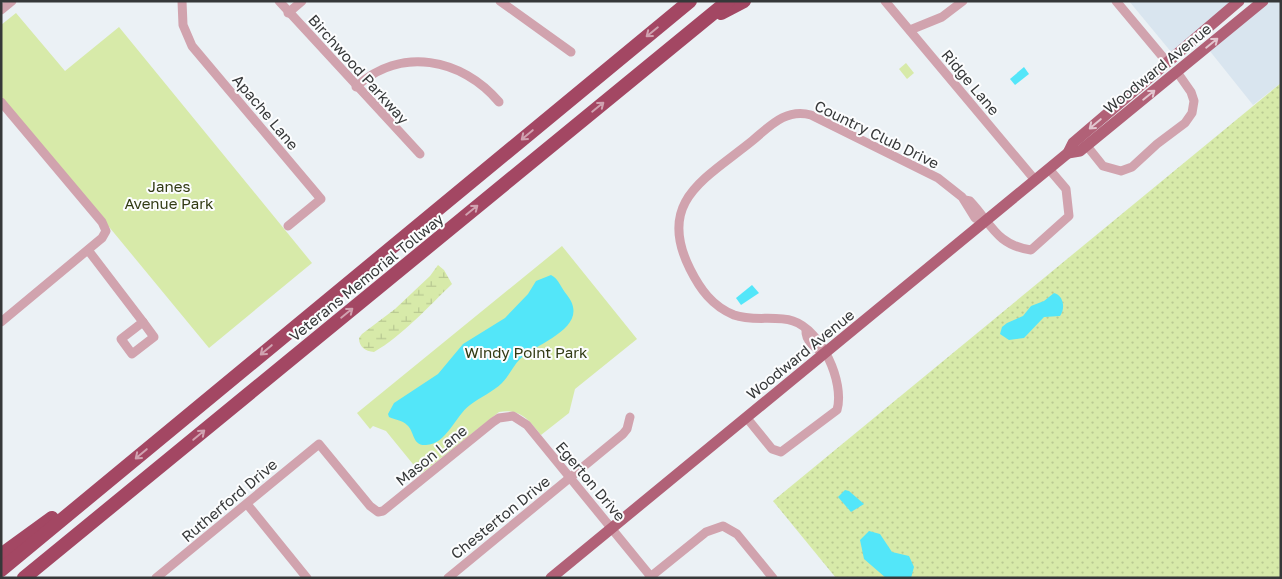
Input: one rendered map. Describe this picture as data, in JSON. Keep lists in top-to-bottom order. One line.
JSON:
{"streets":{"highway":["Veterans Memorial Tollway"],"main road":["Woodward Avenue"],"street":["Birchwood Parkway","Ridge Lane","Apache Lane","Country Club Drive","Mason Lane","Egerton Drive","Rutherford Drive","Chesterton Drive"]},"crossings":[["Woodward Avenue","Ridge Lane"],["Woodward Avenue","Country Club Drive"],["Woodward Avenue","Egerton Drive"],["Mason Lane","Egerton Drive"],["Mason Lane","Rutherford Drive"],["Egerton Drive","Chesterton Drive"]],"parks":["Janes Avenue Park","Windy Point Park"]}
